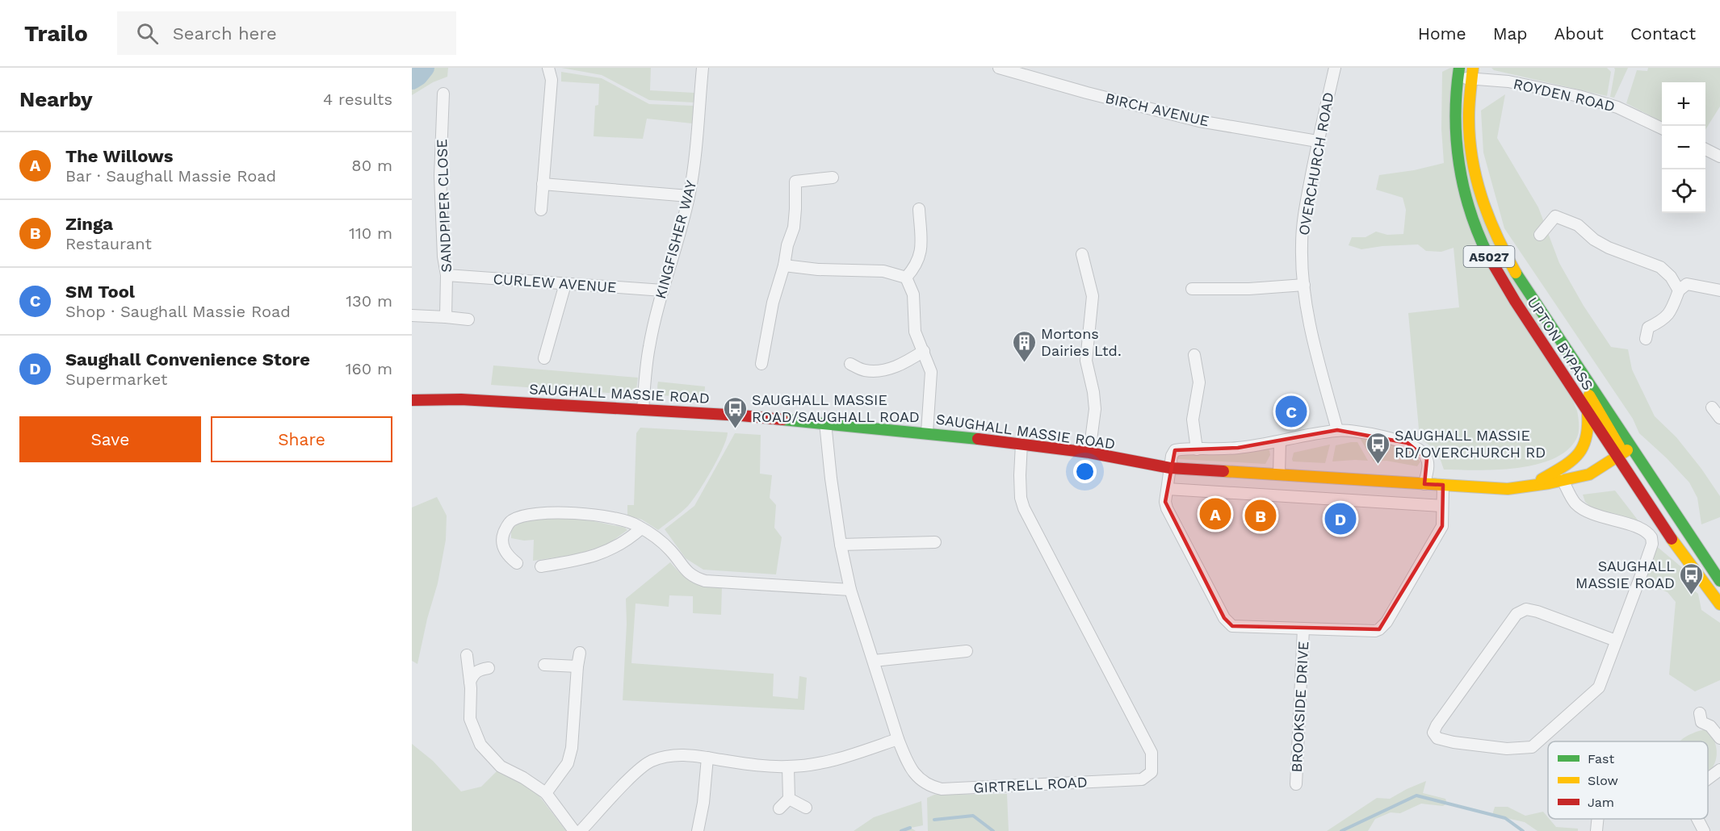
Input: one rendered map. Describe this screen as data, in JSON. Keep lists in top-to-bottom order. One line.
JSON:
{"streets":{"main road":["A5027","UPTON BYPASS","SAUGHALL MASSIE ROAD"],"street":["ROYDEN ROAD","BIRCH AVENUE","OVERCHURCH ROAD","SANDPIPER CLOSE","KINGFISHER WAY","CURLEW AVENUE","BROOKSIDE DRIVE","GIRTRELL ROAD"]},"crossings":[["ROYDEN ROAD","UPTON BYPASS"],["BIRCH AVENUE","OVERCHURCH ROAD"],["SANDPIPER CLOSE","CURLEW AVENUE"],["KINGFISHER WAY","CURLEW AVENUE"],["KINGFISHER WAY","SAUGHALL MASSIE ROAD"],["UPTON BYPASS","SAUGHALL MASSIE ROAD"],["SAUGHALL MASSIE ROAD","GIRTRELL ROAD"]],"places":{"building":["Mortons Dairies Ltd."],"bus stop":["SAUGHALL MASSIE ROAD/SAUGHALL ROAD","SAUGHALL MASSIE RD/OVERCHURCH RD","SAUGHALL MASSIE ROAD"]},"legend":["Fast","Slow","Jam"],"page":{"header":"Trailo","search":"Search here","nav":["Home","Map","About","Contact"],"heading":["Nearby","4 results"],"map_buttons":["+","−"],"list":[{"mark":"A","name":"The Willows","note":"Bar · Saughall Massie Road","value":"80 m"},{"mark":"B","name":"Zinga","note":"Restaurant","value":"110 m"},{"mark":"C","name":"SM Tool","note":"Shop · Saughall Massie Road","value":"130 m"},{"mark":"D","name":"Saughall Convenience Store","note":"Supermarket","value":"160 m"}],"pins":["C","A","B","D"],"buttons":["Save","Share"]}}
